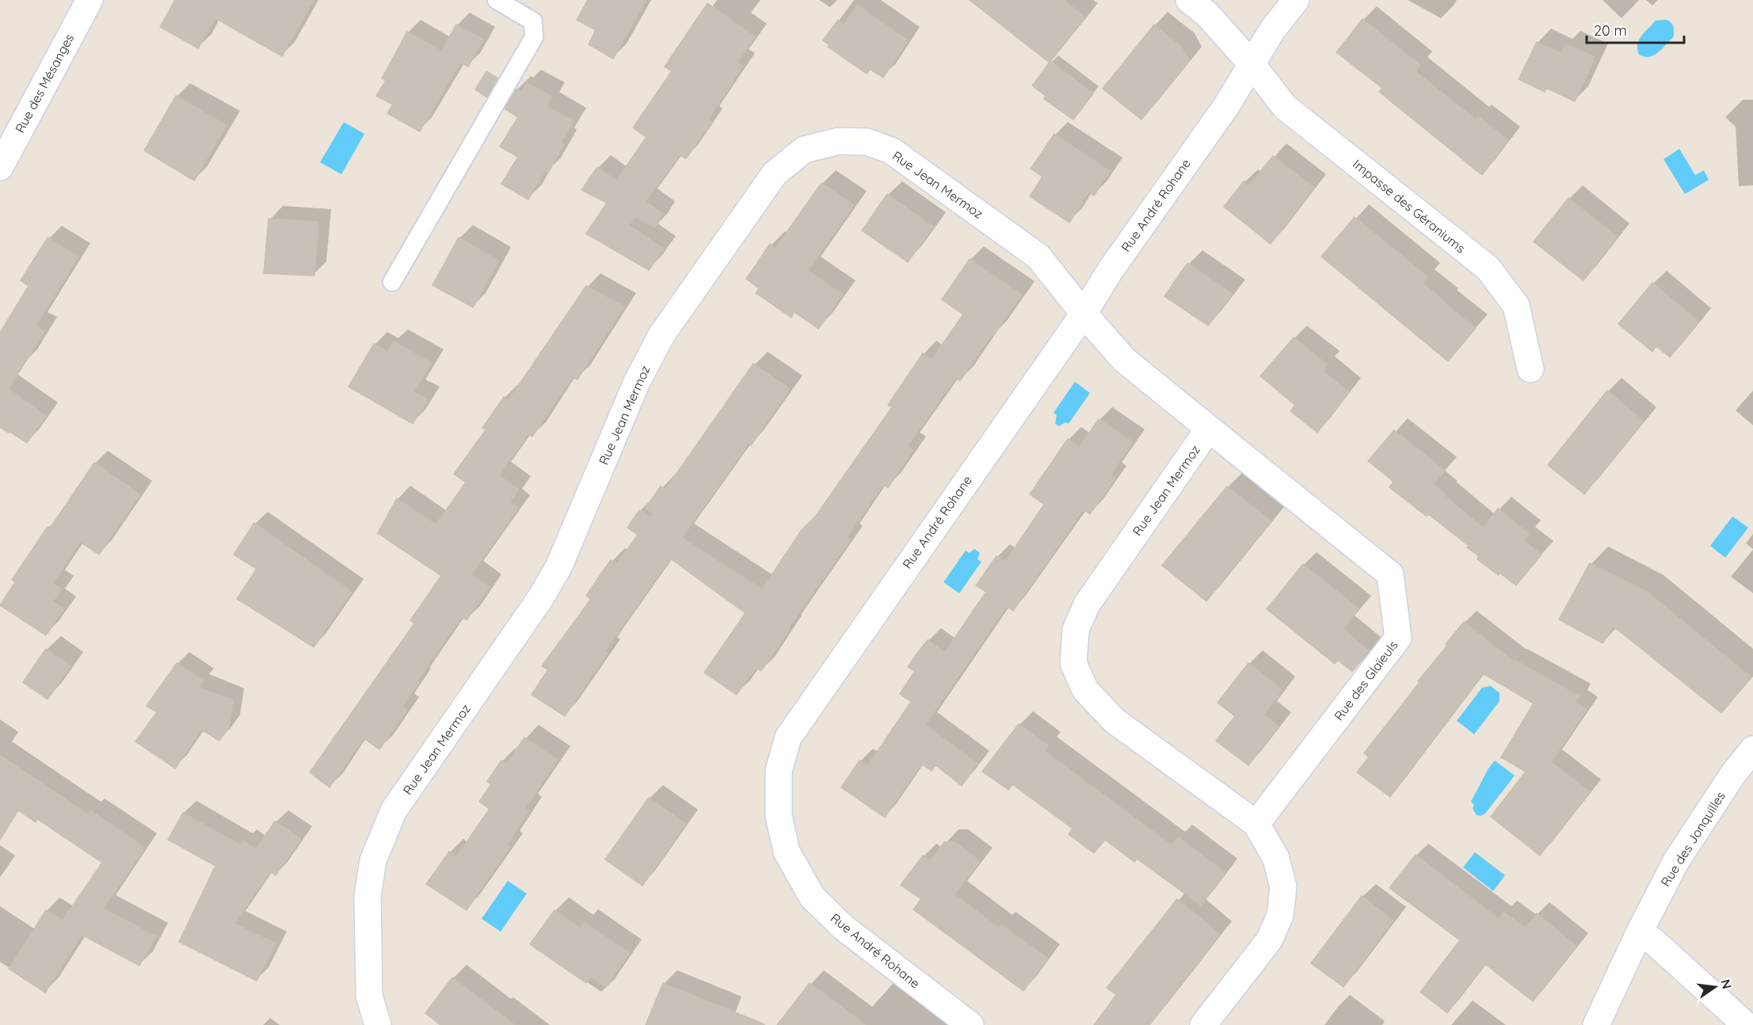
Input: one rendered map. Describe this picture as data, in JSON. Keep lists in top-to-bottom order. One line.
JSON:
{"streets":{"street":["Rue des Mésanges","Rue Jean Mermoz","Rue André Rohane","Impasse des Géraniums","Rue des Glaïeuls","Rue des Jonquilles"]},"crossings":[["Rue Jean Mermoz","Rue André Rohane"],["Rue Jean Mermoz","Rue des Glaïeuls"],["Rue André Rohane","Impasse des Géraniums"]],"scale_bar":"20 m","north":"right"}
